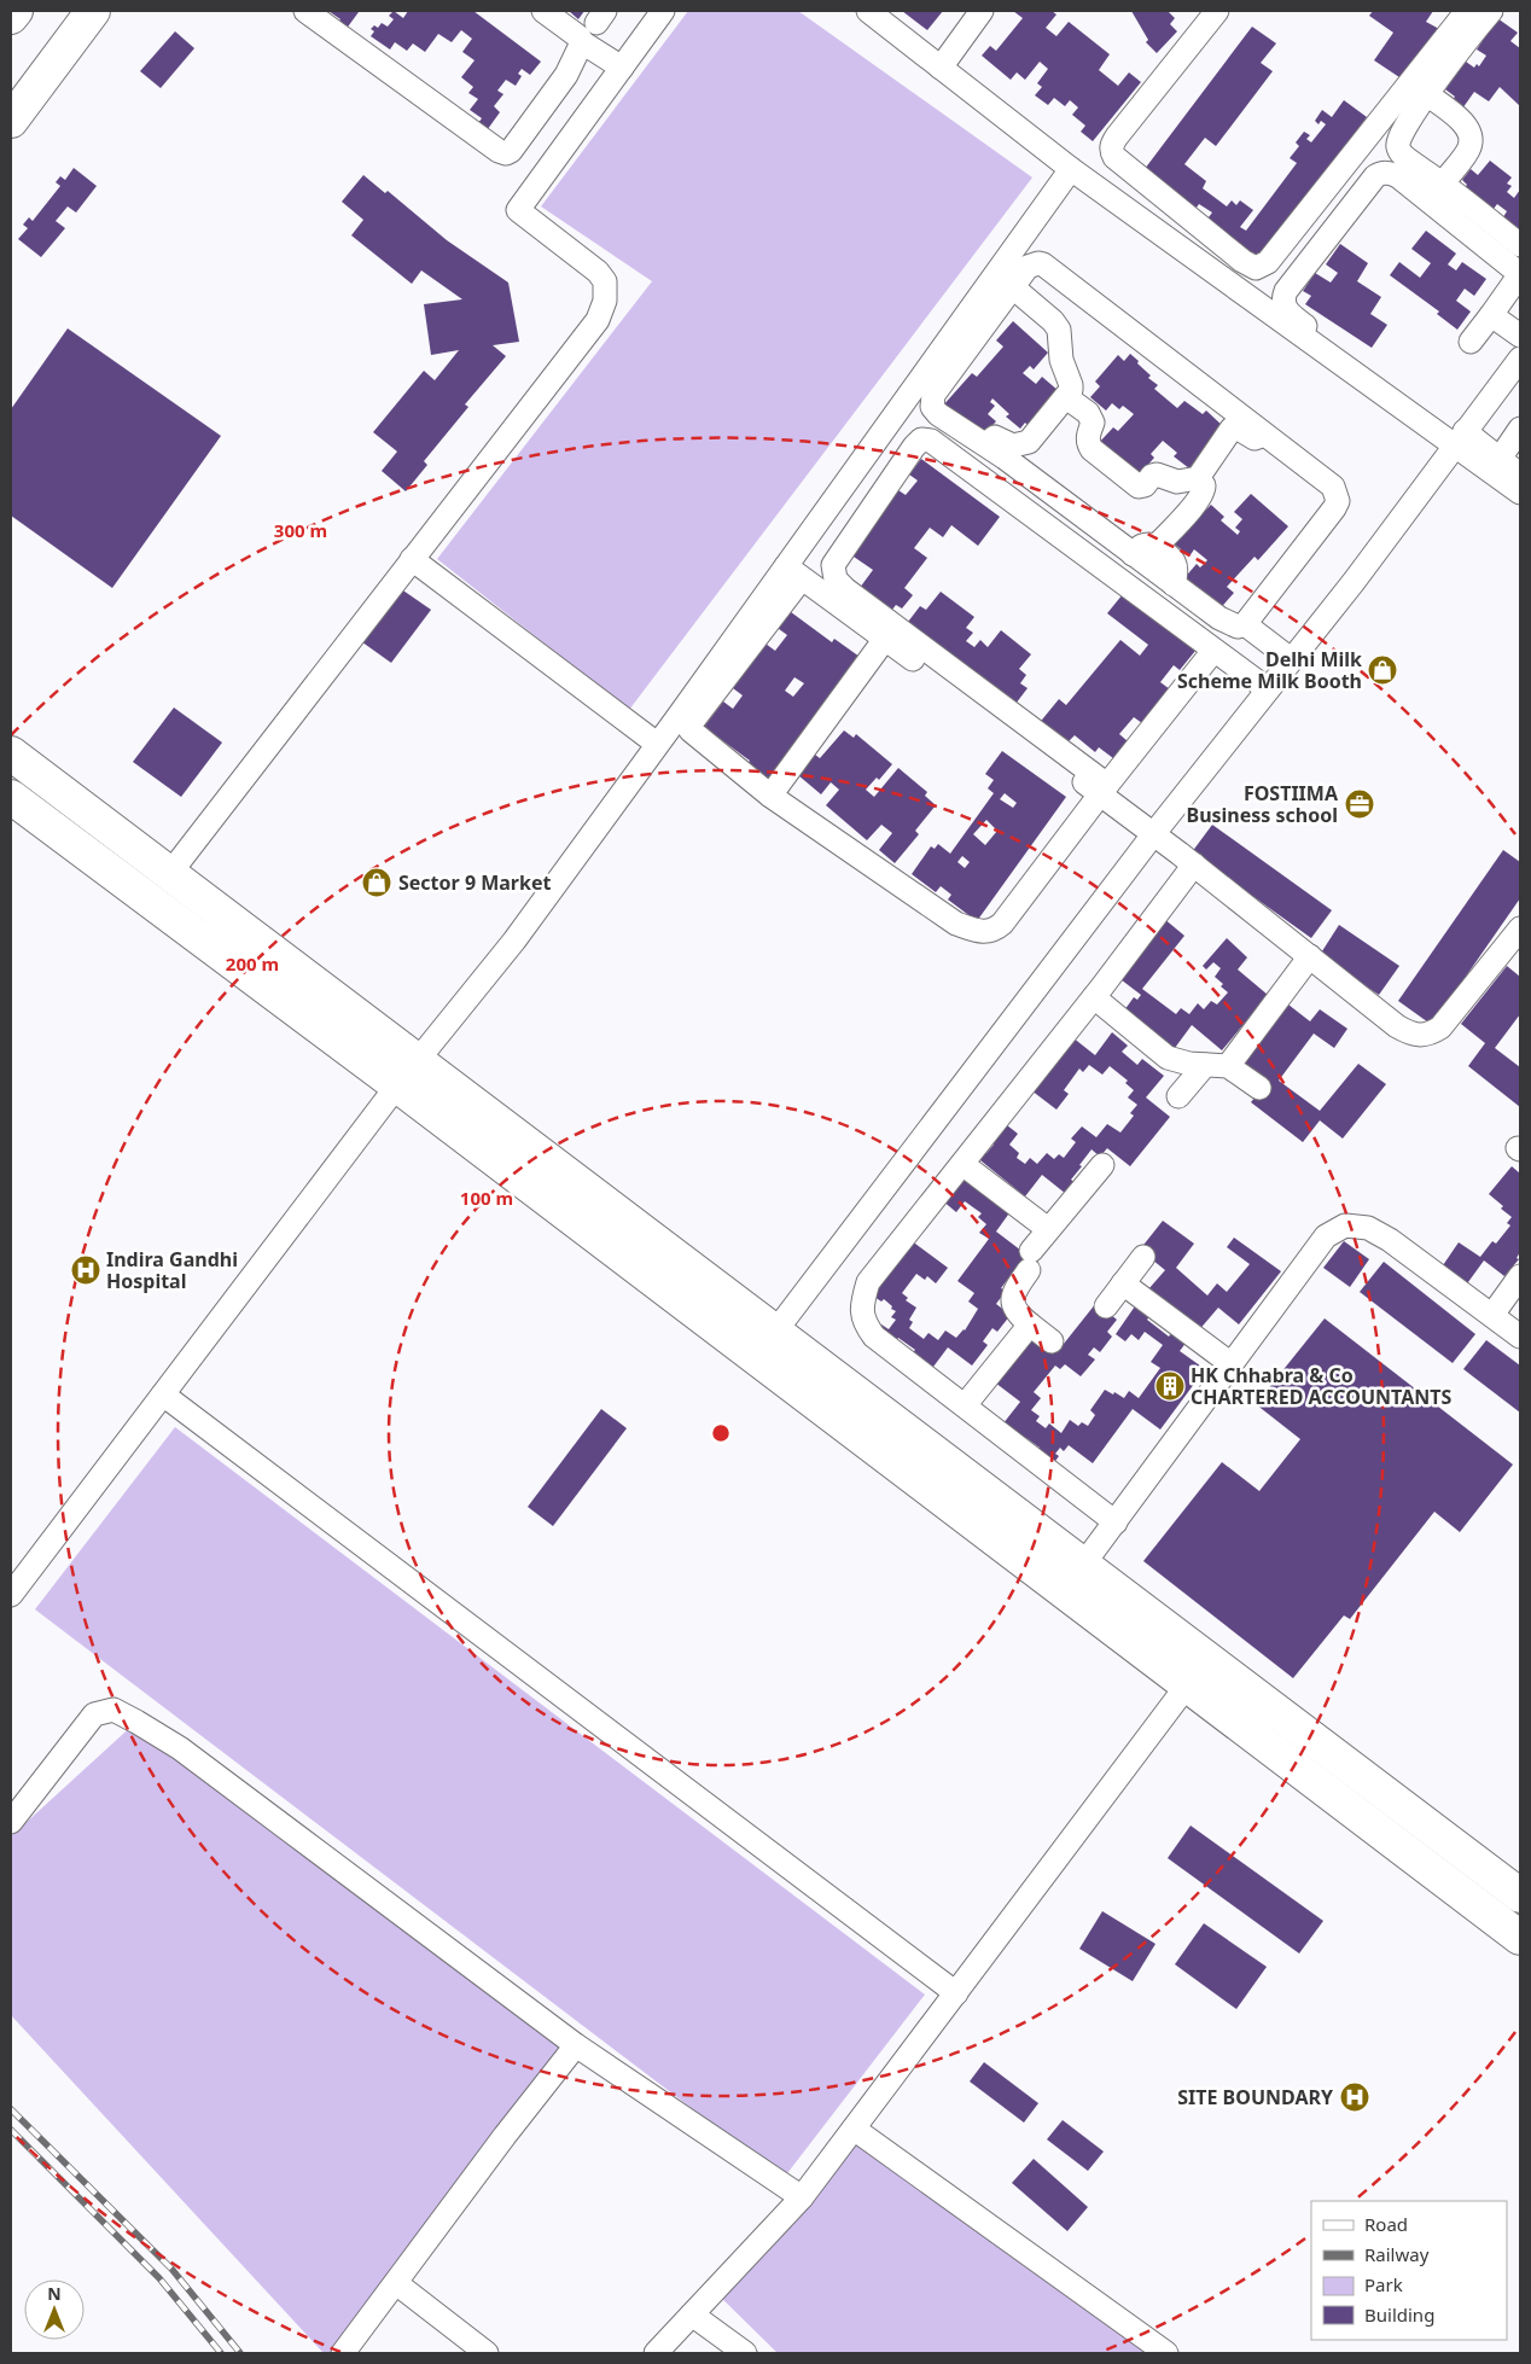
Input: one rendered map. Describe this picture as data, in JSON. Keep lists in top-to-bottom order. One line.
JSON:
{"places":{"shop":["Delhi Milk Scheme Milk Booth","Sector 9 Market"],"office":["FOSTIIMA Business school"],"hospital":["Indira Gandhi Hospital","SITE BOUNDARY"],"building":["HK Chhabra & Co CHARTERED ACCOUNTANTS"]},"legend":["Road","Railway","Park","Building"],"north":"top","rings":["300 m","200 m","100 m"]}
